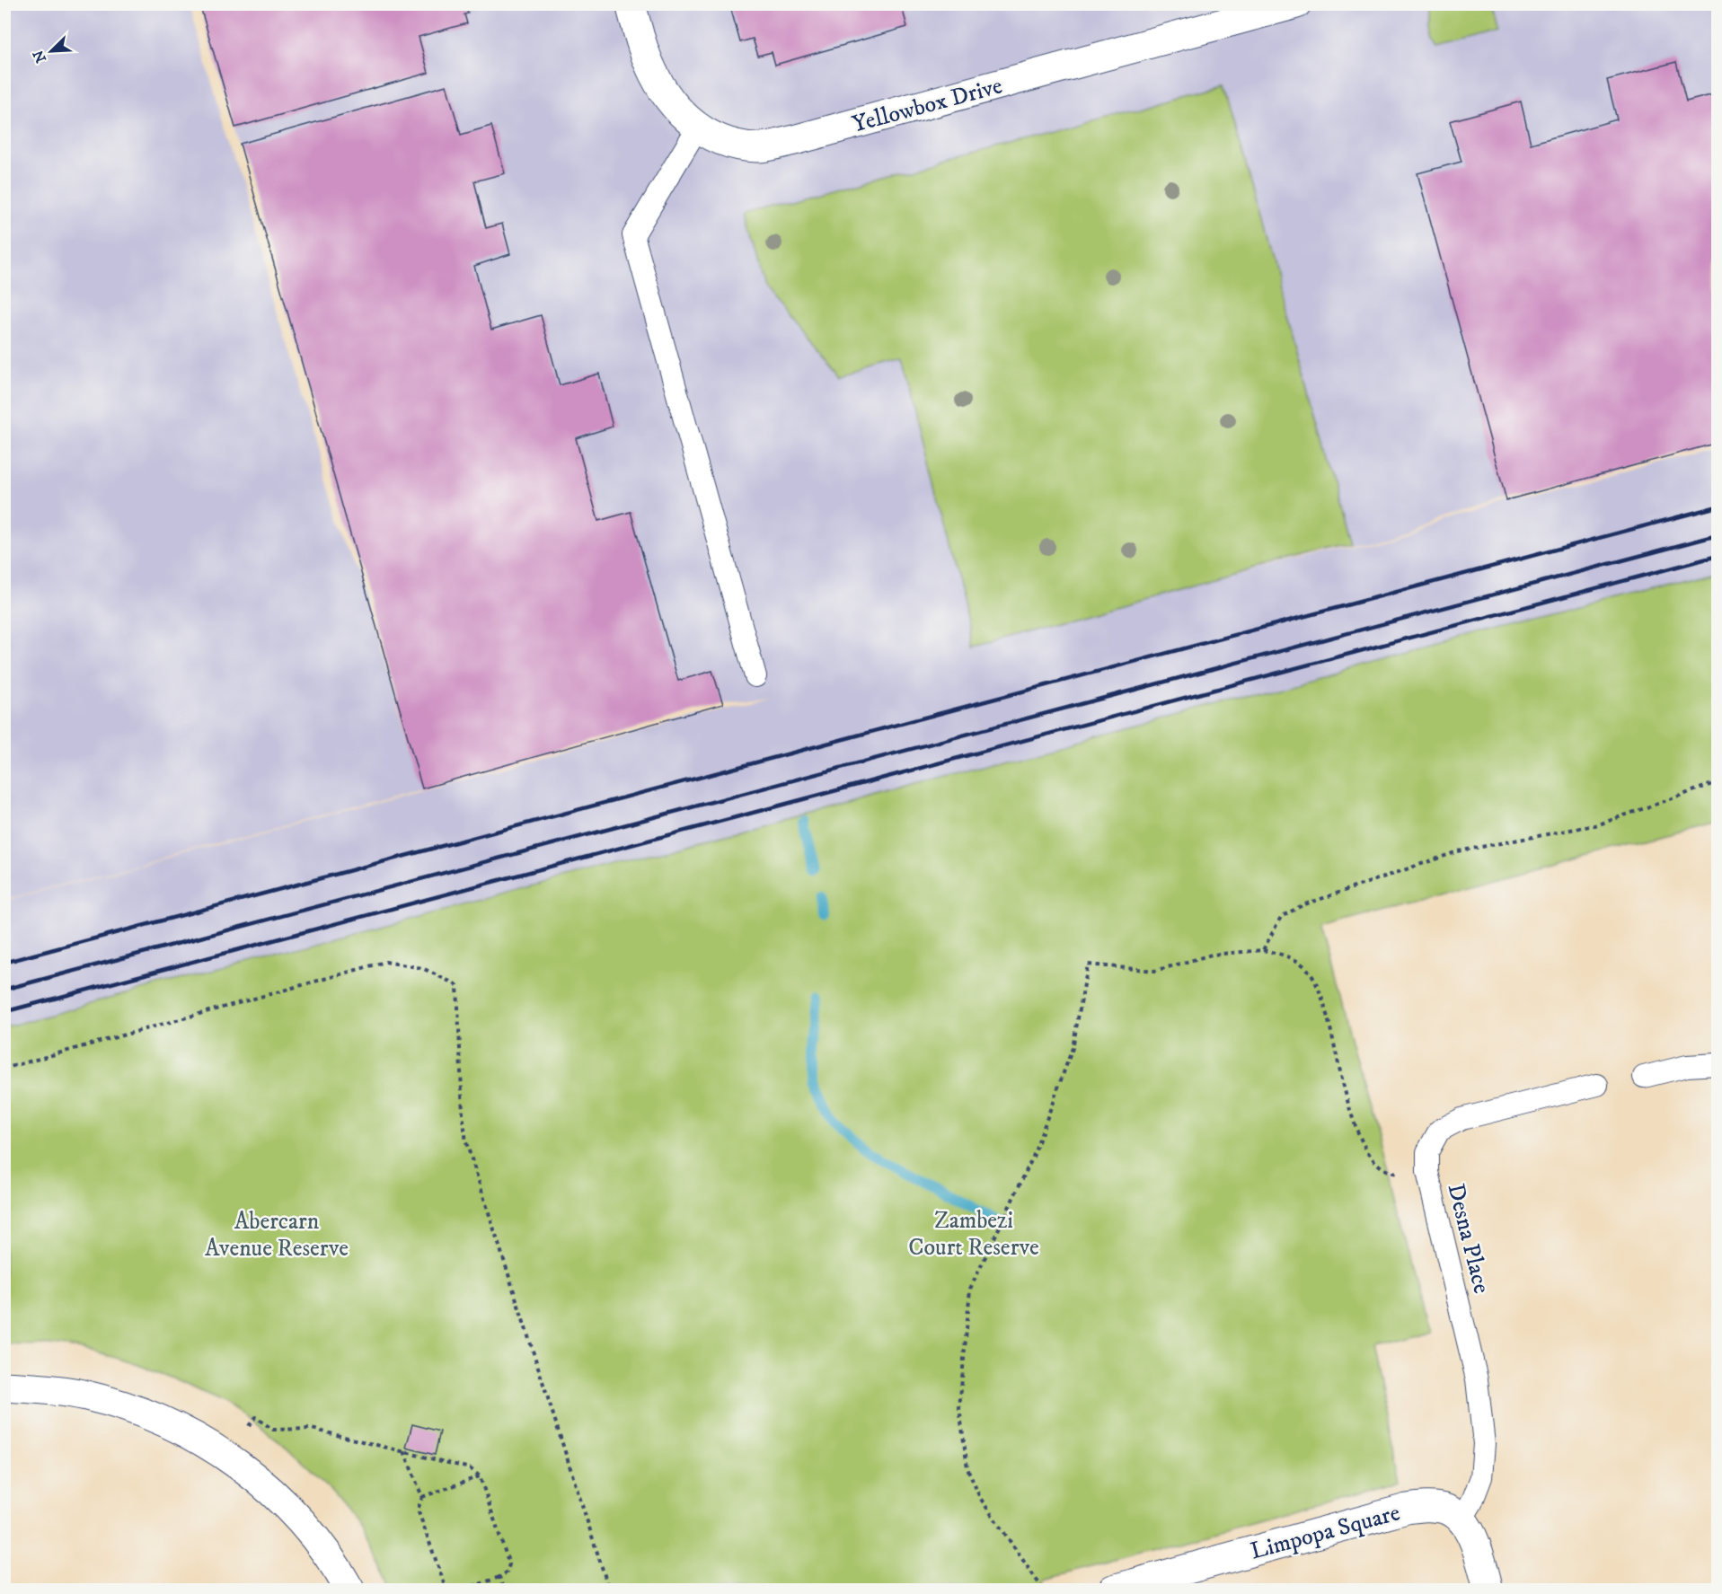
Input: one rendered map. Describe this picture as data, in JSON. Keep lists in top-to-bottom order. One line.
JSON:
{"streets":{"street":["Yellowbox Drive","Limpopa Square"],"lane":["Desna Place"]},"crossings":[["Desna Place","Limpopa Square"]],"parks":["Zambezi Court Reserve","Abercarn Avenue Reserve"],"north":"bottom left"}
